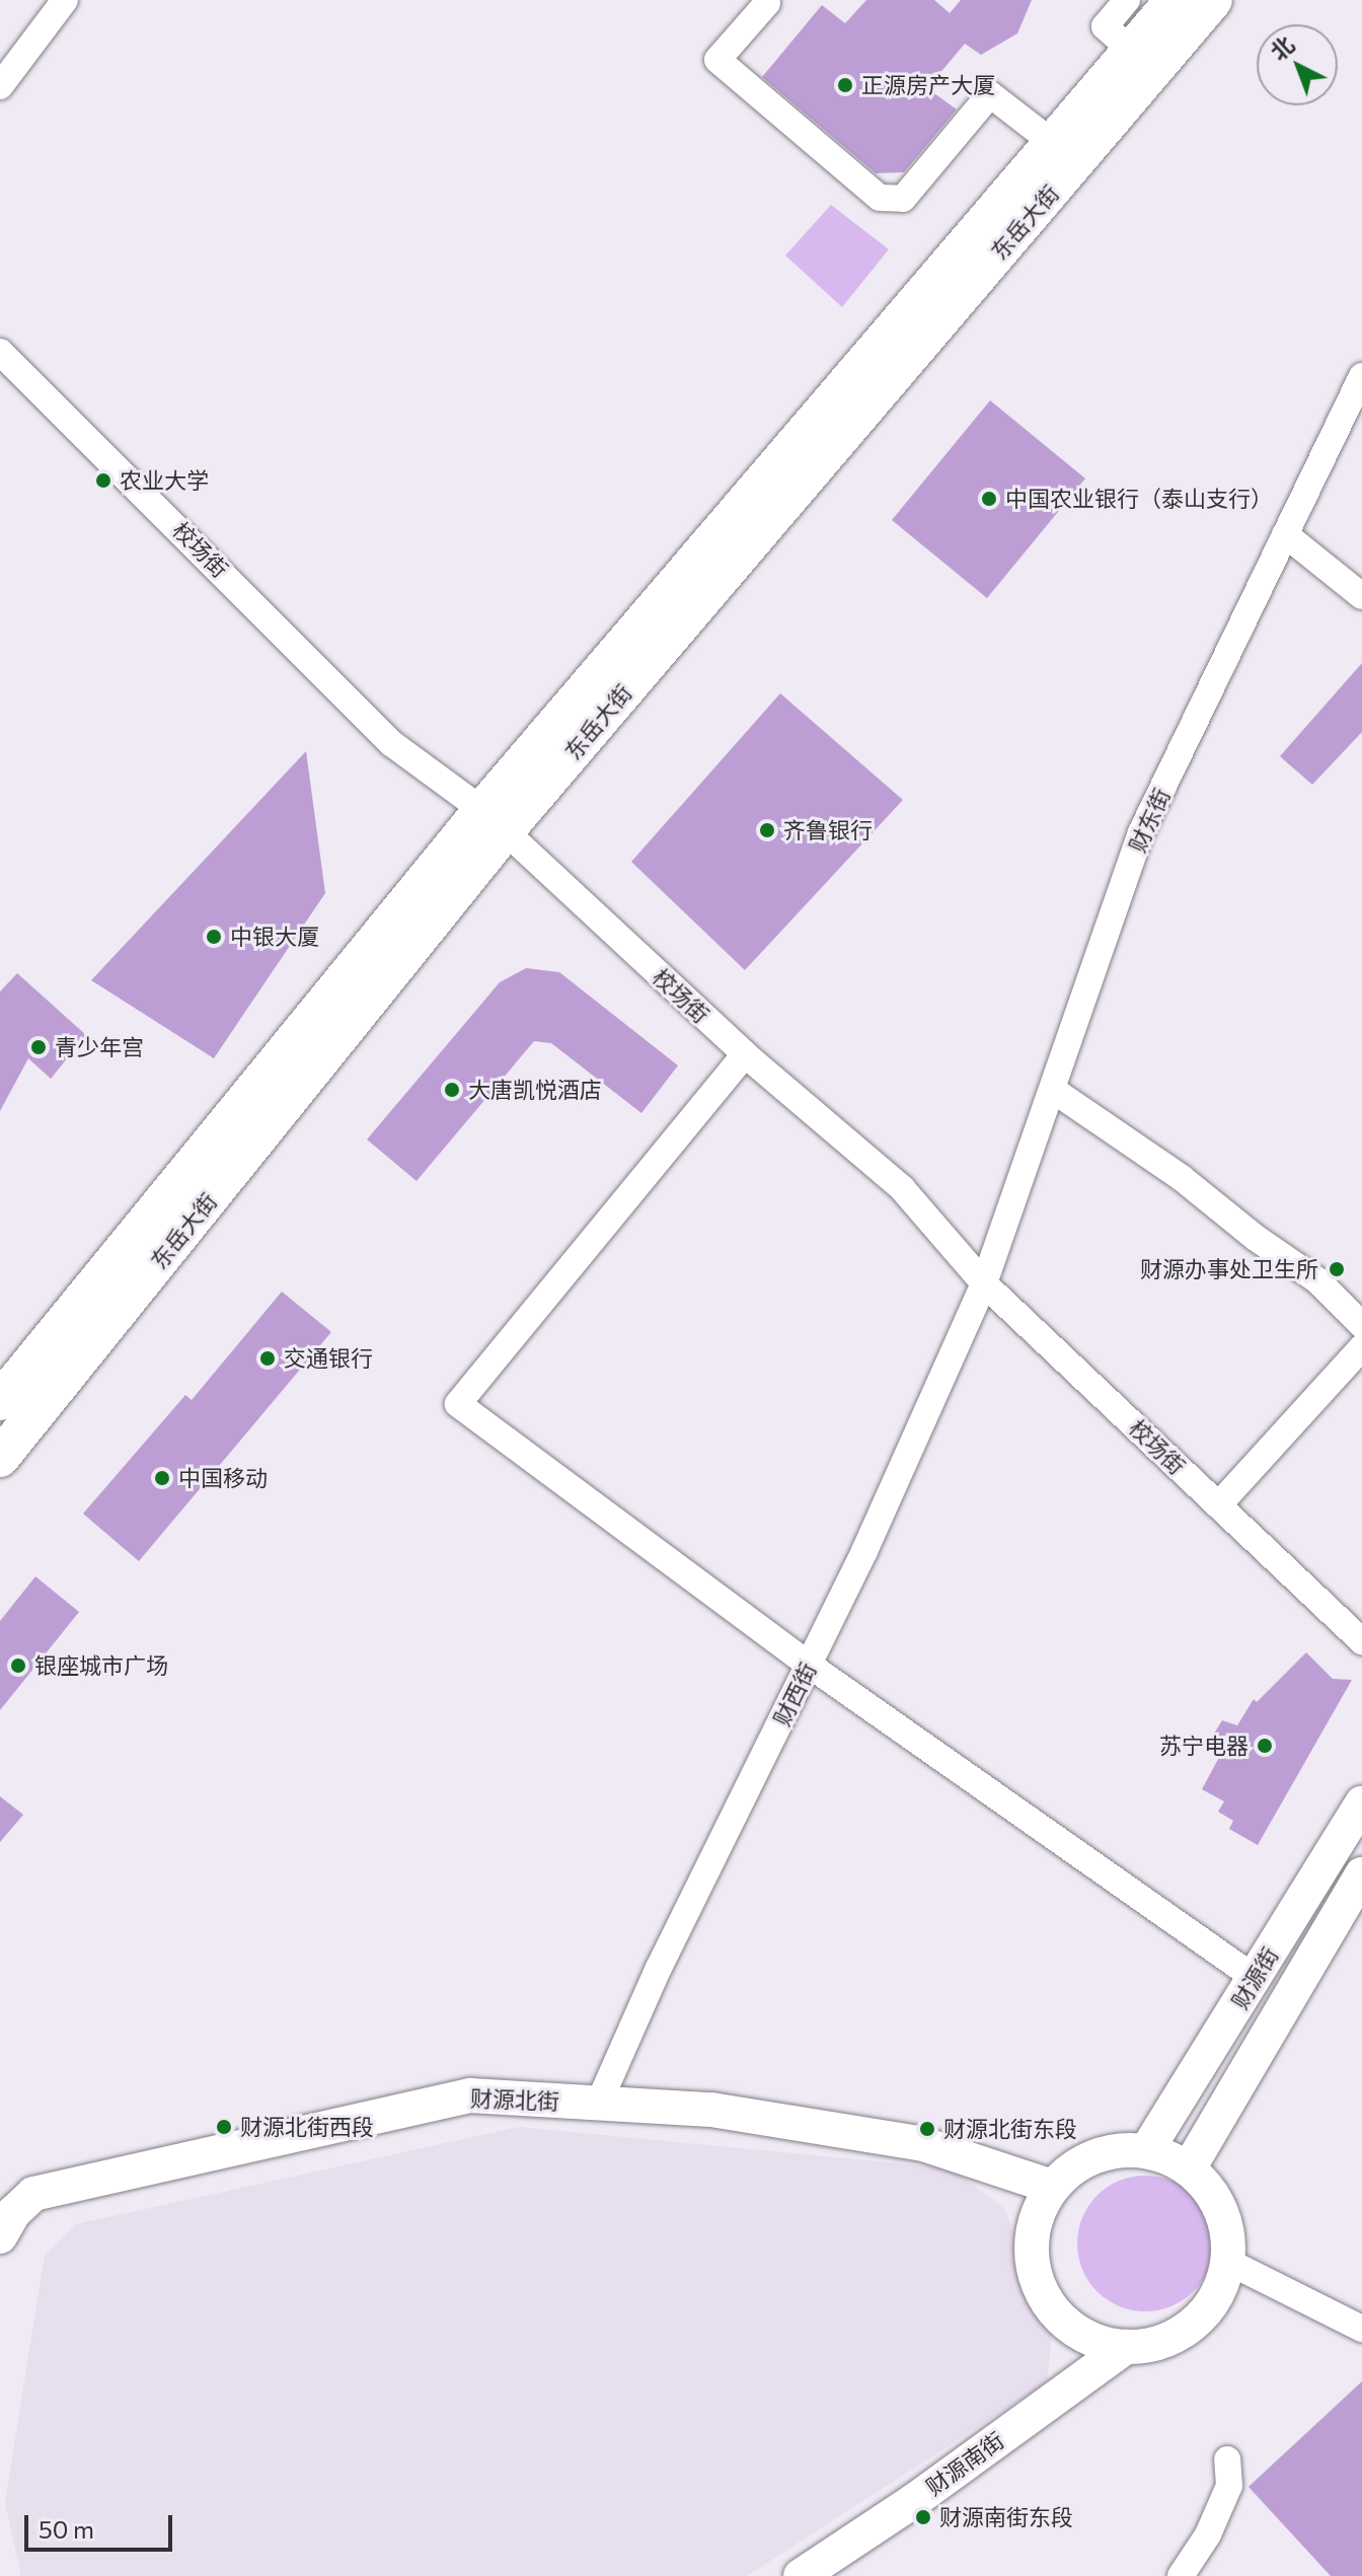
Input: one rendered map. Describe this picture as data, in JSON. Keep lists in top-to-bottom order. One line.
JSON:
{"streets":{"highway":["东岳大街"],"main road":["财源街","财源北街","财源南街"],"street":["校场街","财东街","财西街"]},"crossings":[["东岳大街","校场街"],["校场街","财东街"],["校场街","财西街"],["财东街","财西街"],["财西街","财源北街"],["财源街","财源北街"],["财源街","财源南街"],["财源北街","财源南街"]],"places":["正源房产大厦","农业大学","中国农业银行（泰山支行）","齐鲁银行","中银大厦","青少年宫","大唐凯悦酒店","财源办事处卫生所","交通银行","中国移动","银座城市广场","苏宁电器","财源北街西段","财源北街东段","财源南街东段"],"scale_bar":"50 m","north":"top left"}
